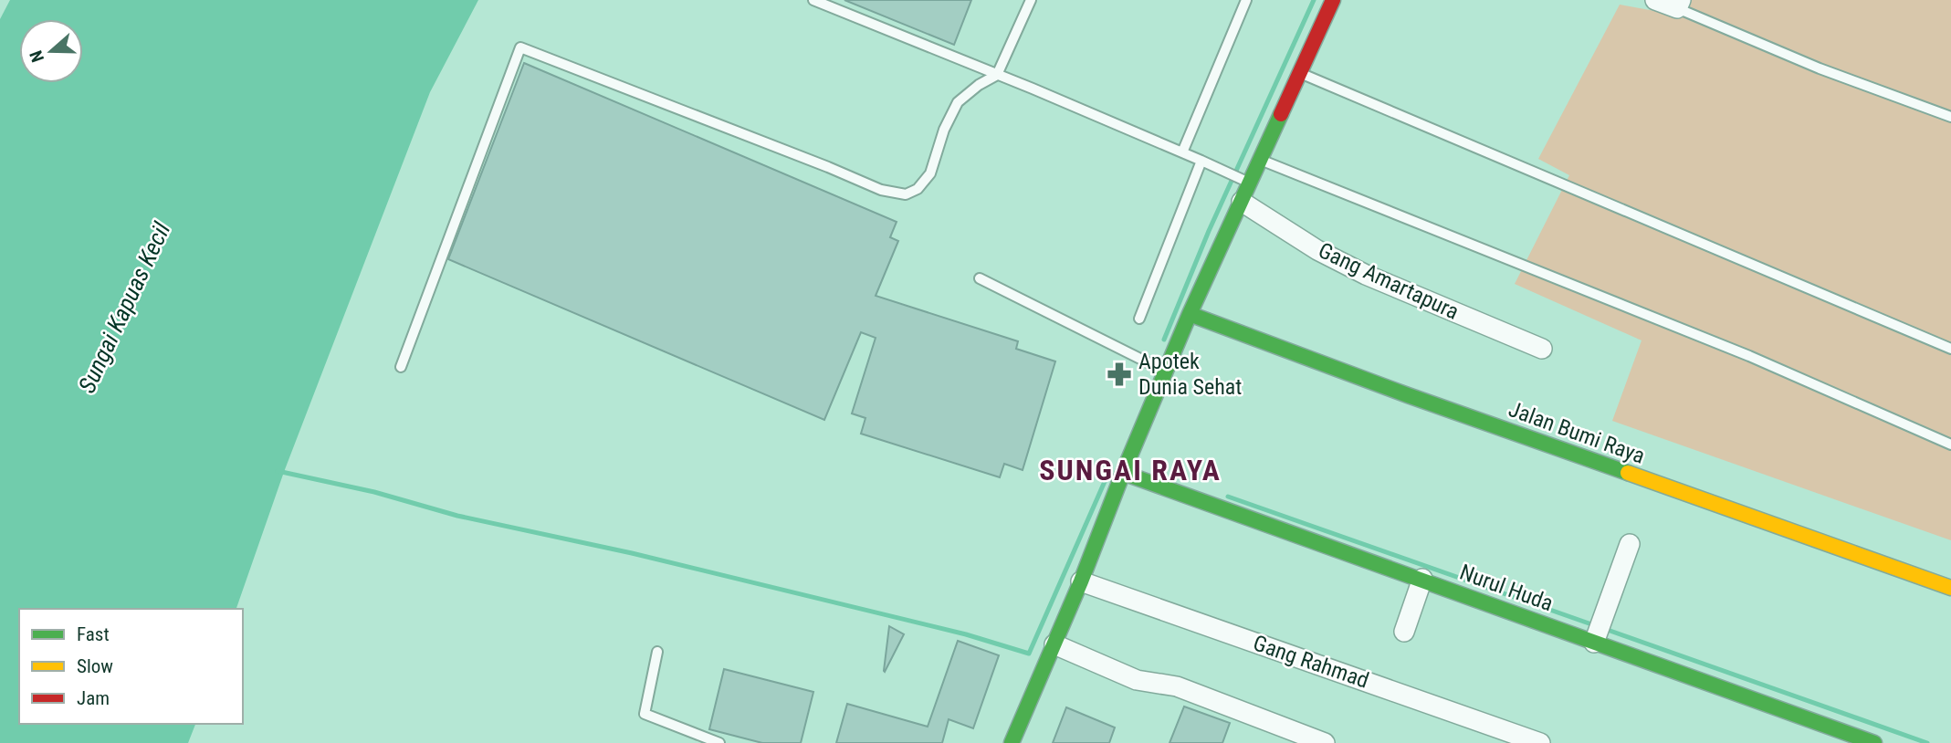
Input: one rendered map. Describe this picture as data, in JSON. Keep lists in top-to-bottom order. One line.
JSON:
{"streets":{"street":["Gang Amartapura","Jalan Bumi Raya","Nurul Huda","Gang Rahmad"]},"districts":["SUNGAI RAYA"],"water":["Sungai Kapuas Kecil"],"places":{"pharmacy":["Apotek Dunia Sehat"]},"legend":["Fast","Slow","Jam"],"north":"left"}
